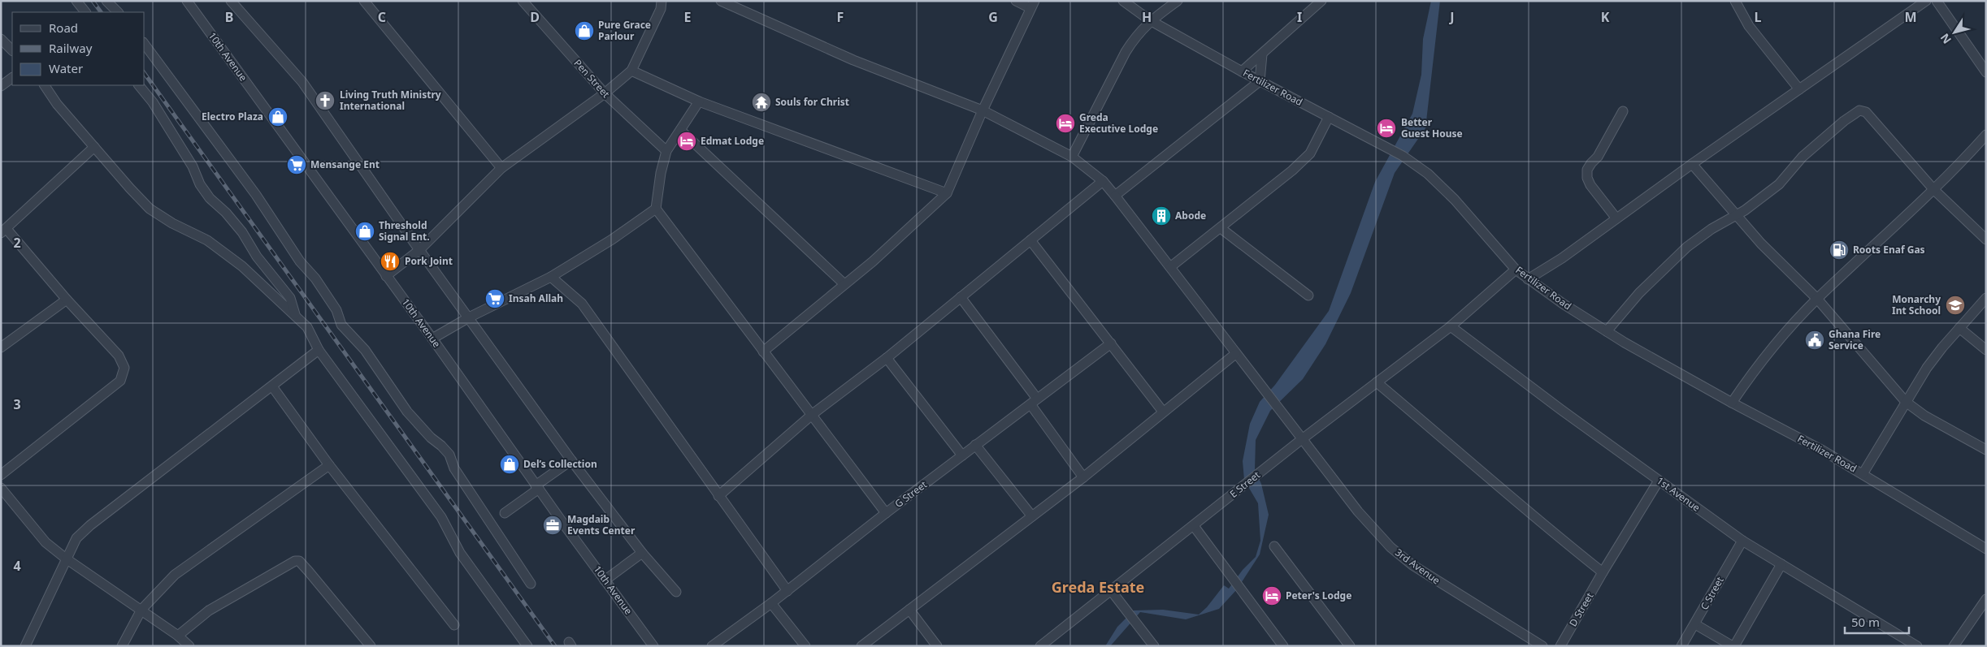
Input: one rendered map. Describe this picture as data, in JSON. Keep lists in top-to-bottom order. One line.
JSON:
{"streets":{"street":["10th Avenue","Pen Street","Fertilizer Road","E Street","G Street","1st Avenue","3rd Avenue","C Street","D Street"]},"crossings":[["Fertilizer Road","E Street"],["E Street","1st Avenue"],["E Street","3rd Avenue"],["1st Avenue","C Street"],["1st Avenue","D Street"]],"districts":["Greda Estate"],"places":{"shop":["Pure Grace Parlour","Electro Plaza","Threshold Signal Ent.","Del’s Collection"],"church":["Living Truth Ministry International"],"temple":["Souls for Christ"],"hotel":["Greda Executive Lodge","Better Guest House","Edmat Lodge","Peter's Lodge"],"supermarket":["Mensange Ent","Insah Allah"],"building":["Abode"],"fuel station":["Roots Enaf Gas"],"restaurant":["Pork Joint"],"school or university":["Monarchy Int School"],"public building":["Ghana Fire Service"],"office":["Magdaib Events Center"]},"legend":["Road","Railway","Water"],"scale_bar":"50 m","north":"bottom left","grid":{"columns":["B","C","D","E","F","G","H","I","J","K","L","M"],"rows":["2","3","4"]}}
